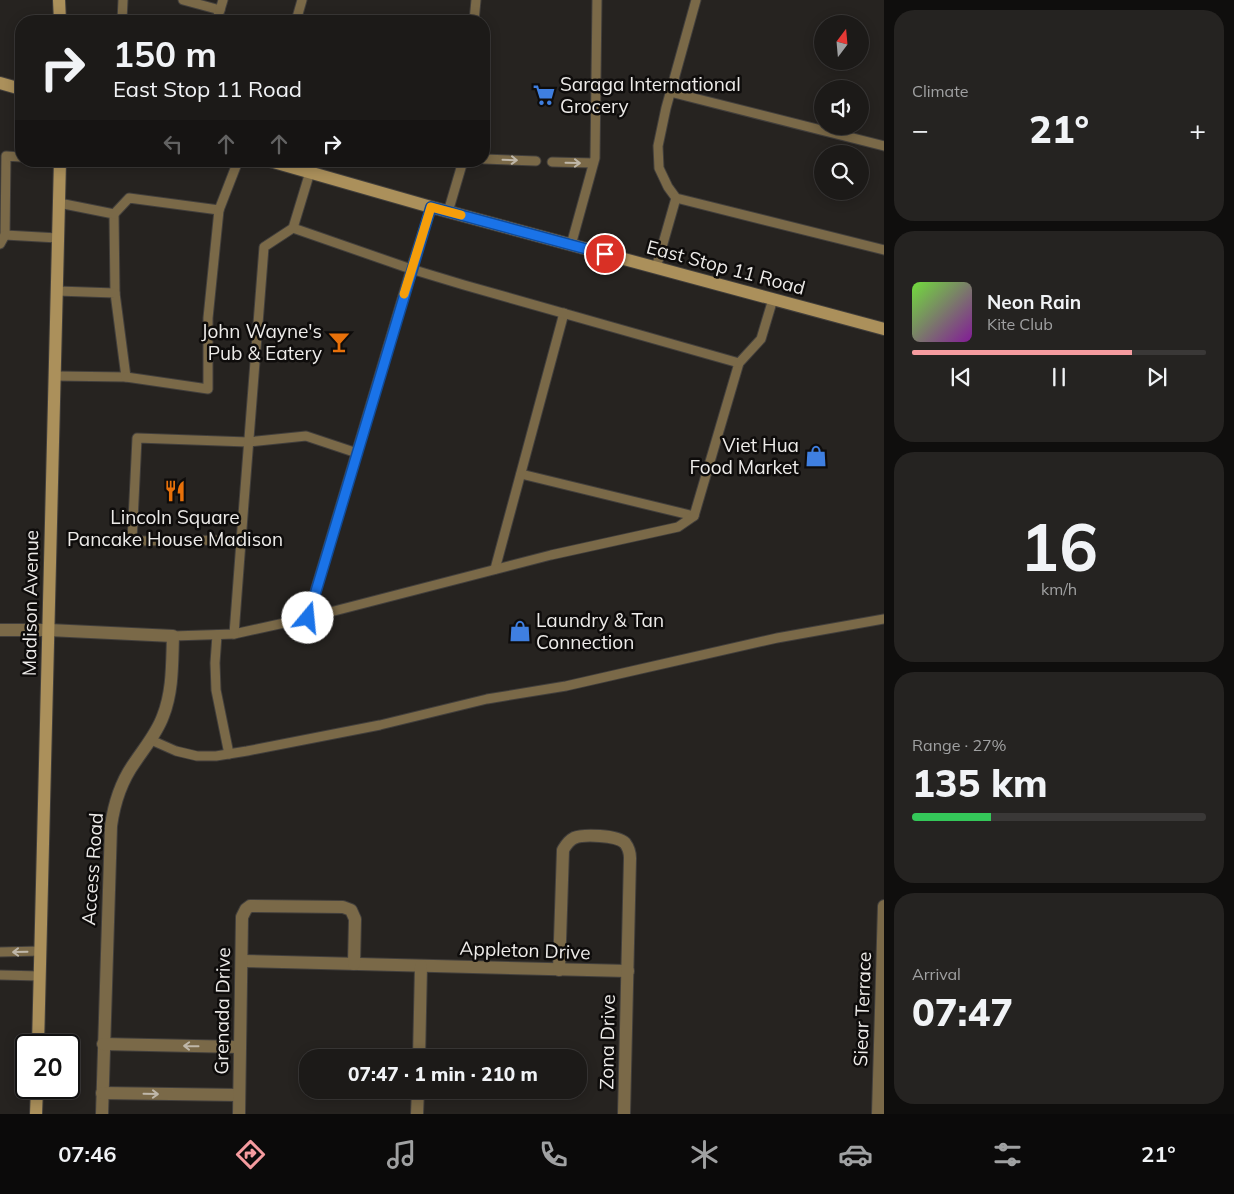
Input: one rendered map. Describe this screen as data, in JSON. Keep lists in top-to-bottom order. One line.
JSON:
{"streets":{"main road":["East Stop 11 Road","Madison Avenue"],"street":["Access Road","Appleton Drive","Siear Terrace","Grenada Drive","Zona Drive"]},"crossings":[["Appleton Drive","Grenada Drive"],["Appleton Drive","Zona Drive"]],"places":{"supermarket":["Saraga International Grocery"],"bar":["John Wayne's Pub & Eatery"],"shop":["Viet Hua Food Market","Laundry & Tan Connection"],"restaurant":["Lincoln Square Pancake House Madison"]},"north":"top","page":{"tile":["Climate",["16","km/h"],["Range · 27%","135 km"],["Arrival","07:47"]],"turn":["150 m","East Stop 11 Road"],"heat":["−","21°","+"],"song":["Neon Rain","Kite Club"],"limit":"20","trip":"07:47 · 1 min · 210 m","tabs":["07:46","21°"]}}
